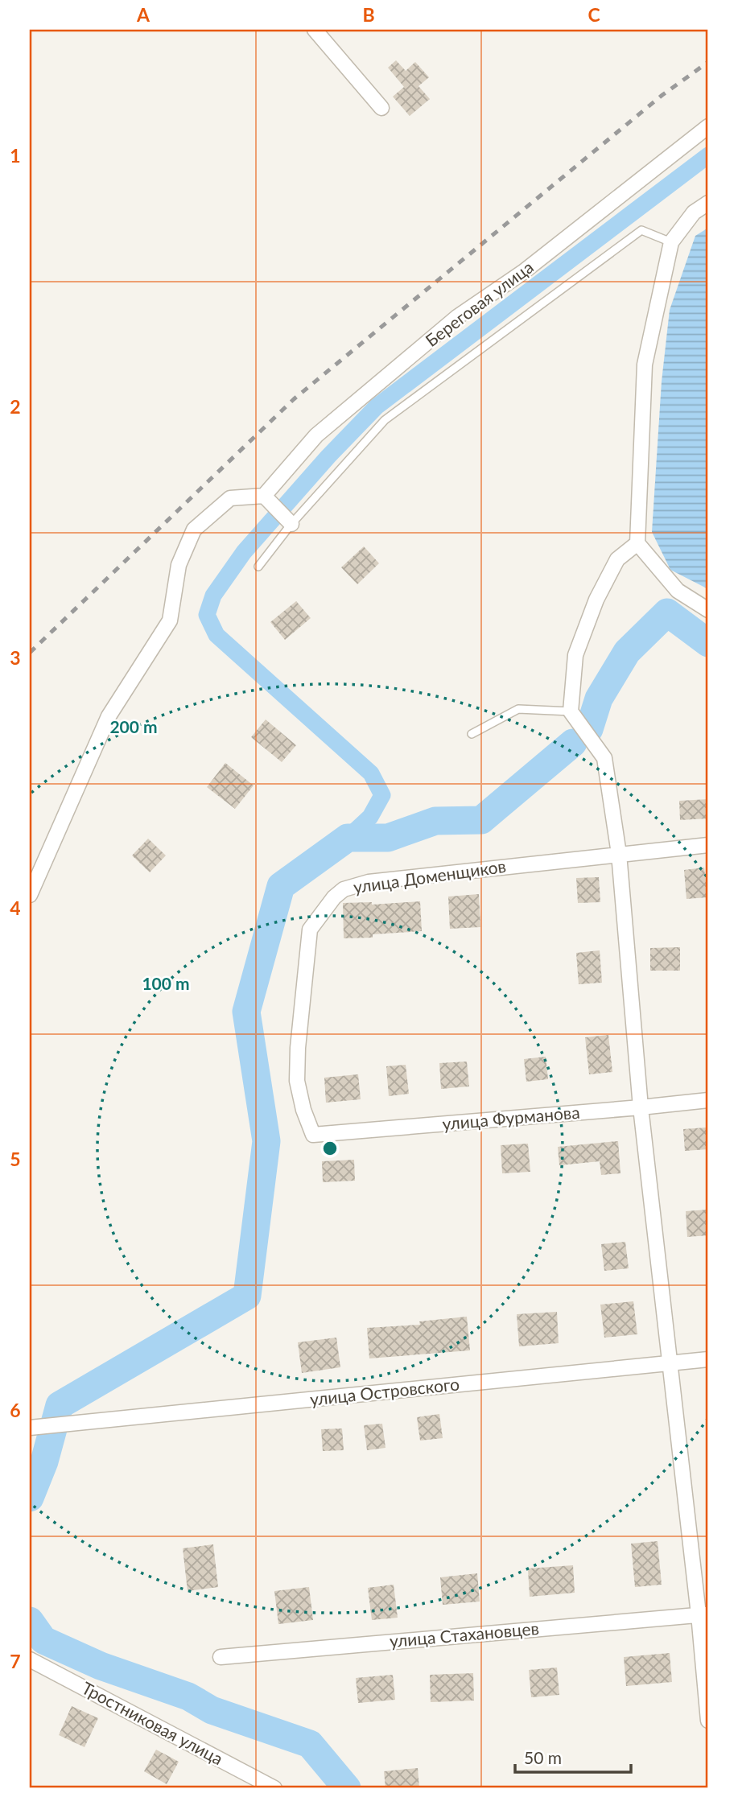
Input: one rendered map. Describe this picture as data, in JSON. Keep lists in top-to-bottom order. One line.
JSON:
{"streets":{"street":["Береговая улица","улица Доменщиков","улица Фурманова","улица Островского","улица Стахановцев","Тростниковая улица"]},"crossings":[["улица Доменщиков","улица Фурманова"]],"scale_bar":"50 m","grid":{"columns":["A","B","C"],"rows":["1","2","3","4","5","6","7"]},"rings":["200 m","100 m"]}
